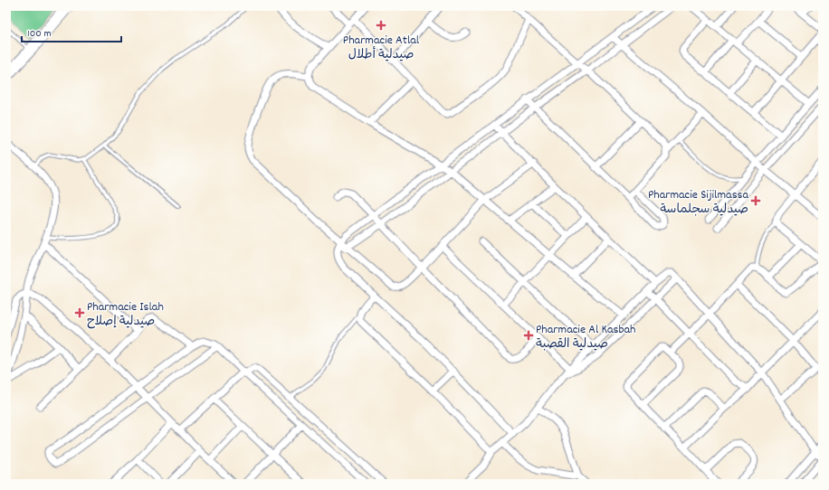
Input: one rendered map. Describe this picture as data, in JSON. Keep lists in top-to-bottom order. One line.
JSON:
{"places":{"health":["Pharmacie Atlal صيدلية أطلال","Pharmacie Sijilmassa صيدلية سجلماسة","Pharmacie Islah صيدلية إصلاح","Pharmacie Al Kasbah صيدلية القصبة"]},"scale_bar":"100 m"}
